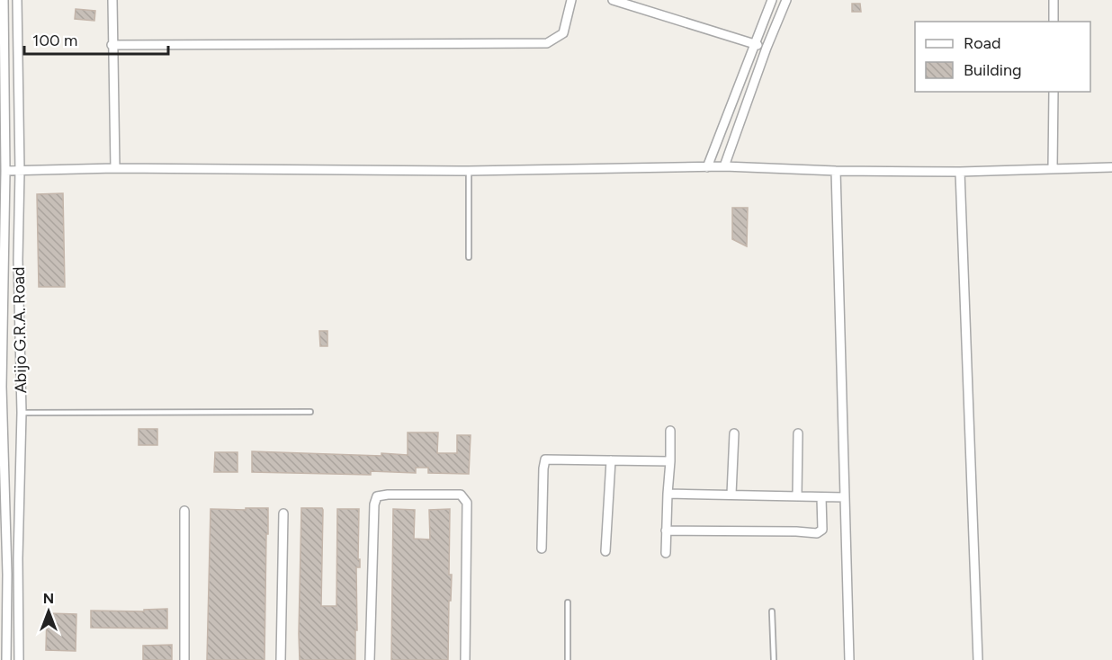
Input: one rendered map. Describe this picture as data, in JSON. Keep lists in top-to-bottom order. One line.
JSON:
{"streets":{"street":["Abijo G.R.A. Road"]},"legend":["Road","Building"],"scale_bar":"100 m","north":"top"}
